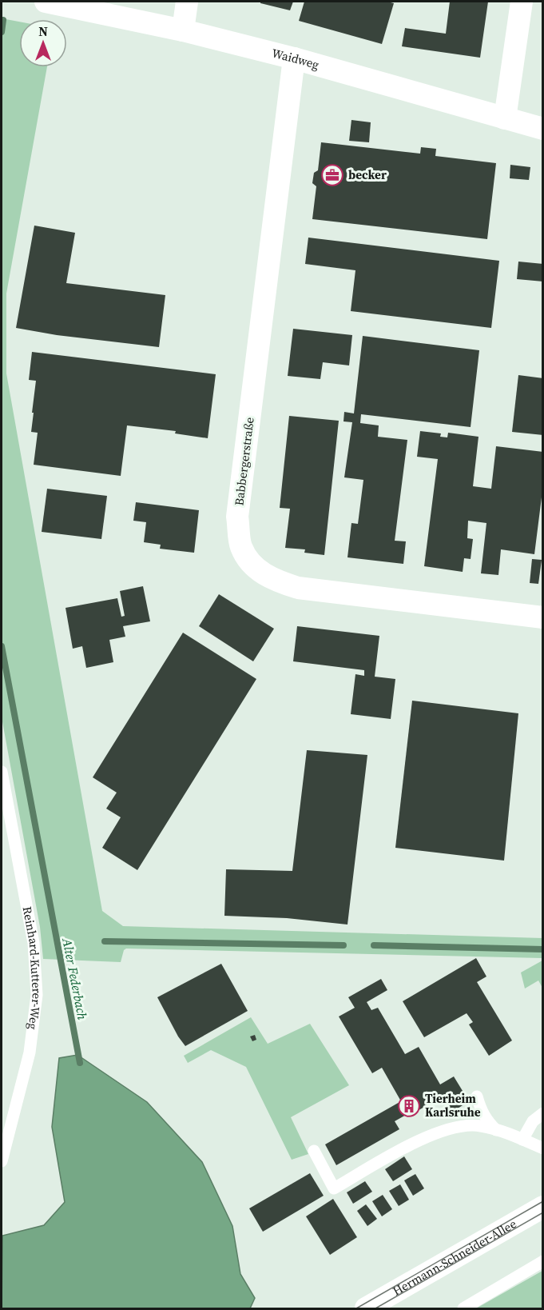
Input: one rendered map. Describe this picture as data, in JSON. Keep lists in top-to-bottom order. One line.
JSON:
{"streets":{"street":["Waidweg","Babbergerstraße","Hermann-Schneider-Allee"],"lane":["Reinhard-Kutterer-Weg"]},"crossings":[["Waidweg","Babbergerstraße"]],"water":["Alter Federbach"],"places":{"office":["becker"],"building":["Tierheim Karlsruhe"]},"north":"top"}
